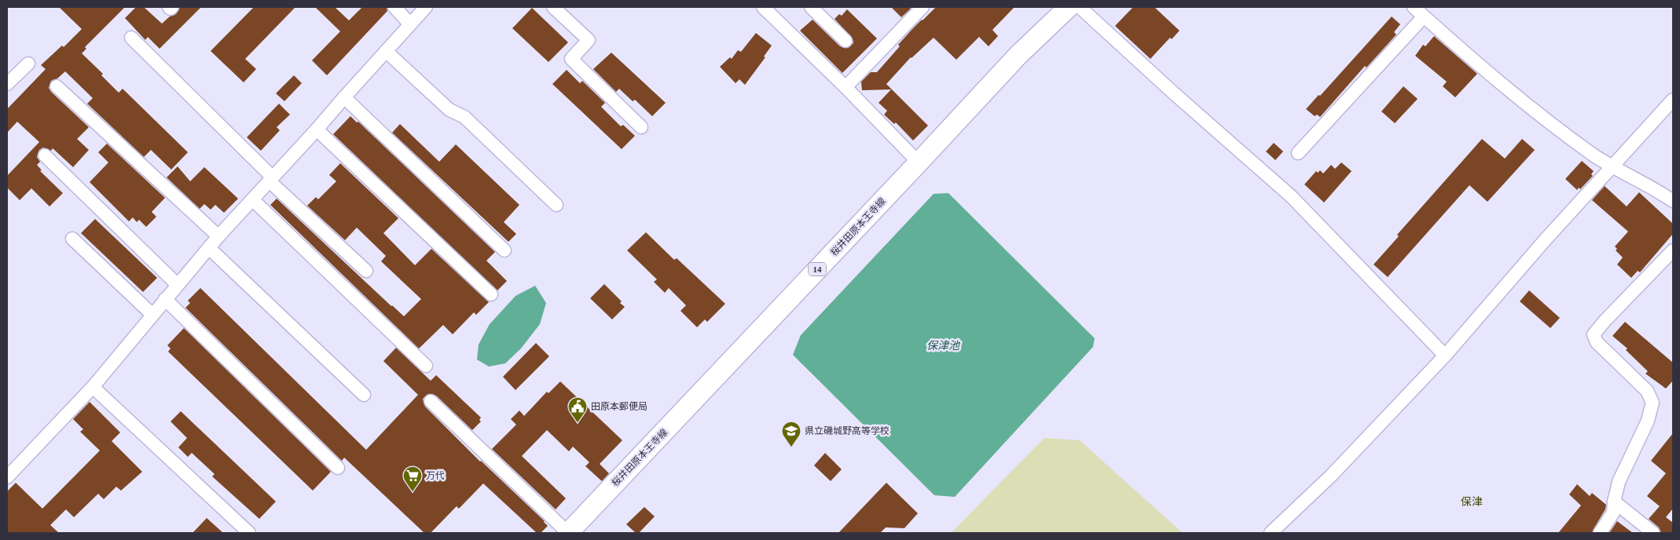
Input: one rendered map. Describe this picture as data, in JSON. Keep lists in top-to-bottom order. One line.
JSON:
{"streets":{"main road":["桜井田原本王寺線","14"]},"districts":["保津"],"water":["保津池"],"places":{"public building":["田原本郵便局"],"school or university":["県立磯城野高等学校"],"supermarket":["万代"]}}
